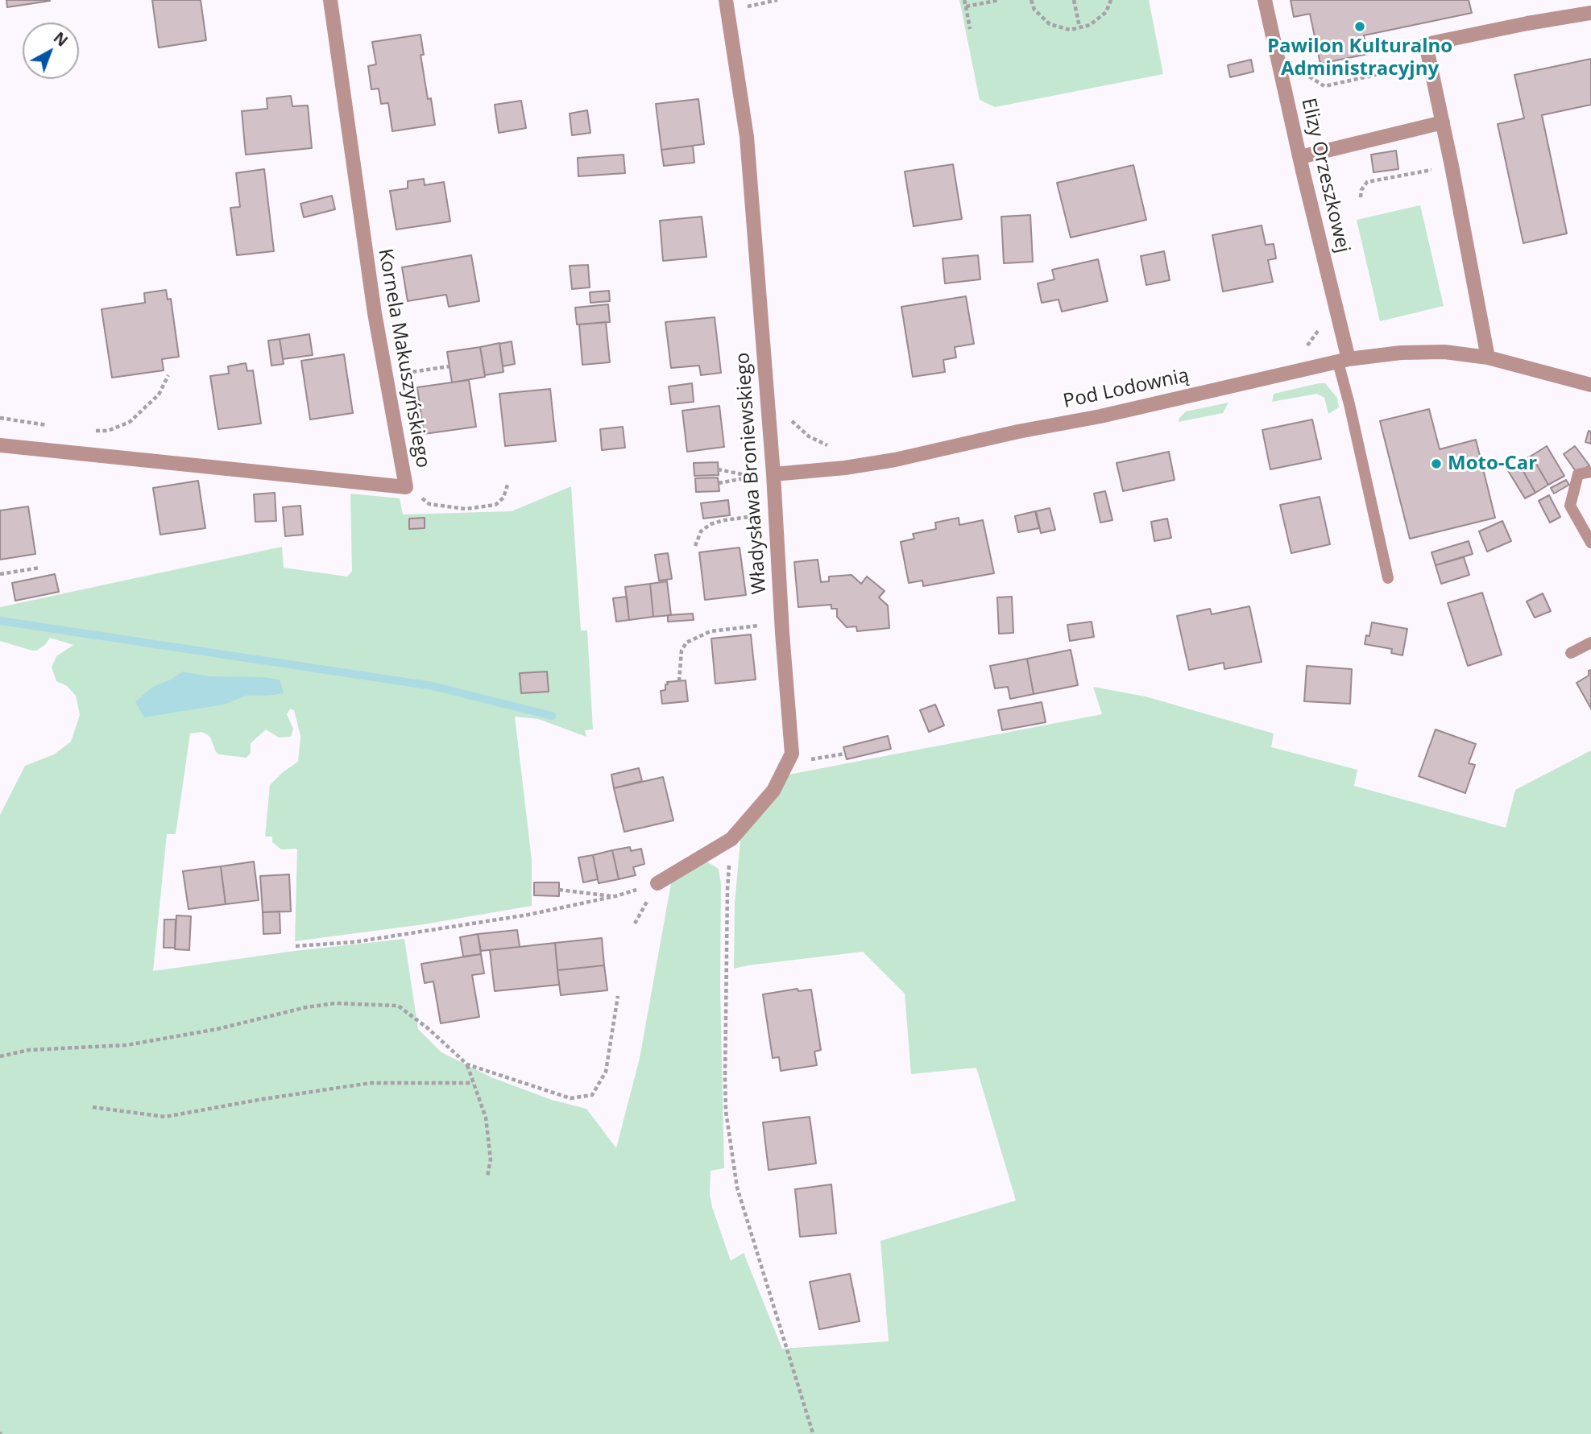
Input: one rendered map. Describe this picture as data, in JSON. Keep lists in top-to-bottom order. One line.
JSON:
{"streets":{"street":["Elizy Orzeszkowej","Kornela Makuszyńskiego","Pod Lodownią","Władysława Broniewskiego"]},"crossings":[["Elizy Orzeszkowej","Pod Lodownią"],["Pod Lodownią","Władysława Broniewskiego"]],"places":["Pawilon Kulturalno Administracyjny","Moto-Car"],"north":"top right"}
